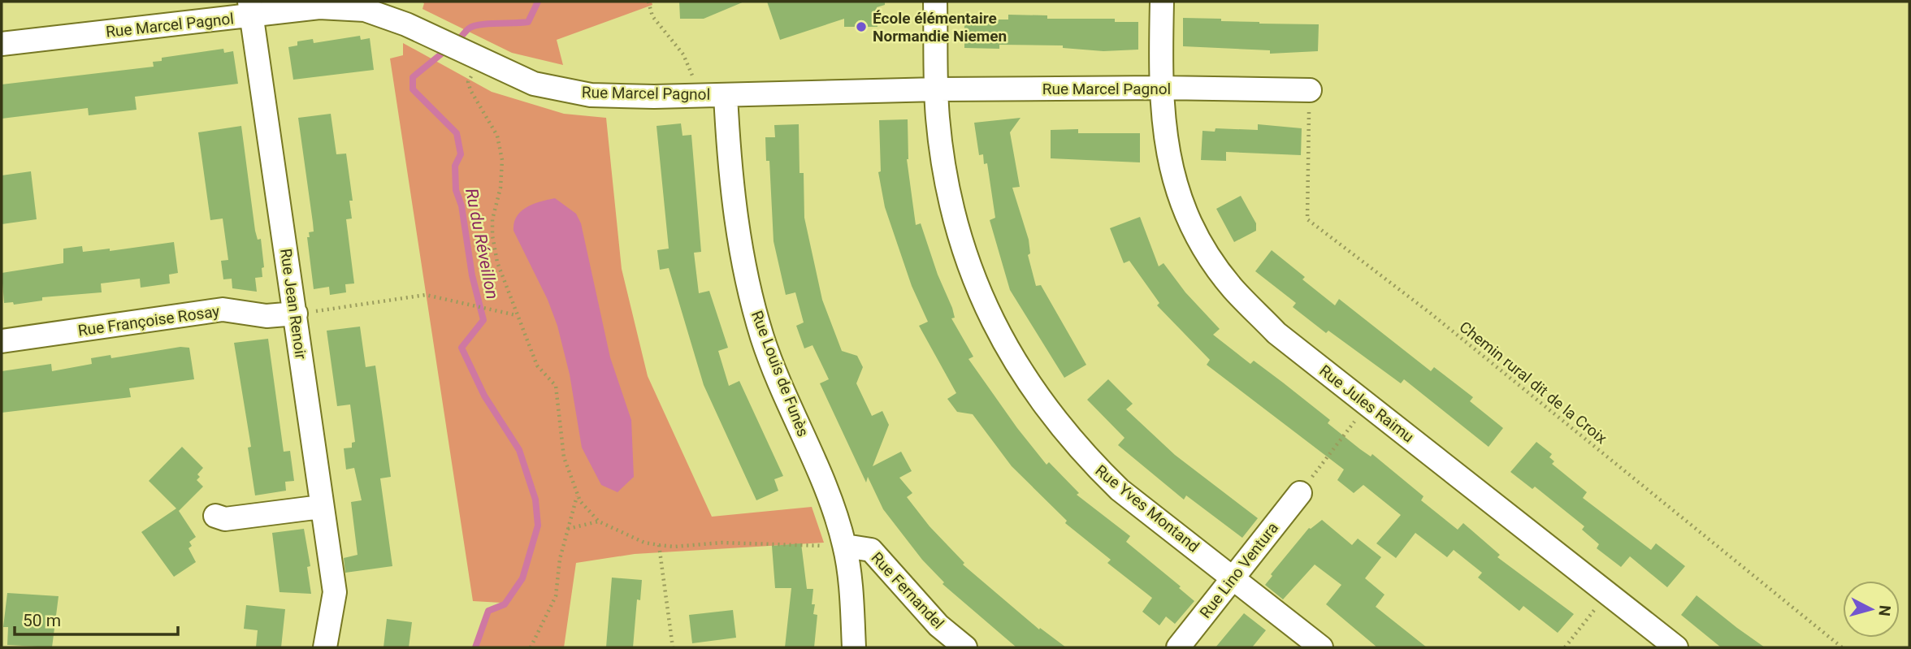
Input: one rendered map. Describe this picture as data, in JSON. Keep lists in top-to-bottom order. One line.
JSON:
{"streets":{"street":["Rue Marcel Pagnol","Rue Jean Renoir","Rue Françoise Rosay","Rue Louis de Funès","Rue Jules Raimu","Rue Yves Montand","Rue Lino Ventura","Rue Fernandel"],"path":["Chemin rural dit de la Croix"]},"crossings":[["Rue Marcel Pagnol","Rue Jean Renoir"],["Rue Marcel Pagnol","Rue Louis de Funès"],["Rue Marcel Pagnol","Chemin rural dit de la Croix"],["Rue Marcel Pagnol","Rue Jules Raimu"],["Rue Marcel Pagnol","Rue Yves Montand"],["Rue Jean Renoir","Rue Françoise Rosay"],["Rue Louis de Funès","Rue Fernandel"],["Rue Yves Montand","Rue Lino Ventura"]],"water":["Ru du Réveillon"],"places":["École élémentaire Normandie Niemen"],"scale_bar":"50 m","north":"right"}
